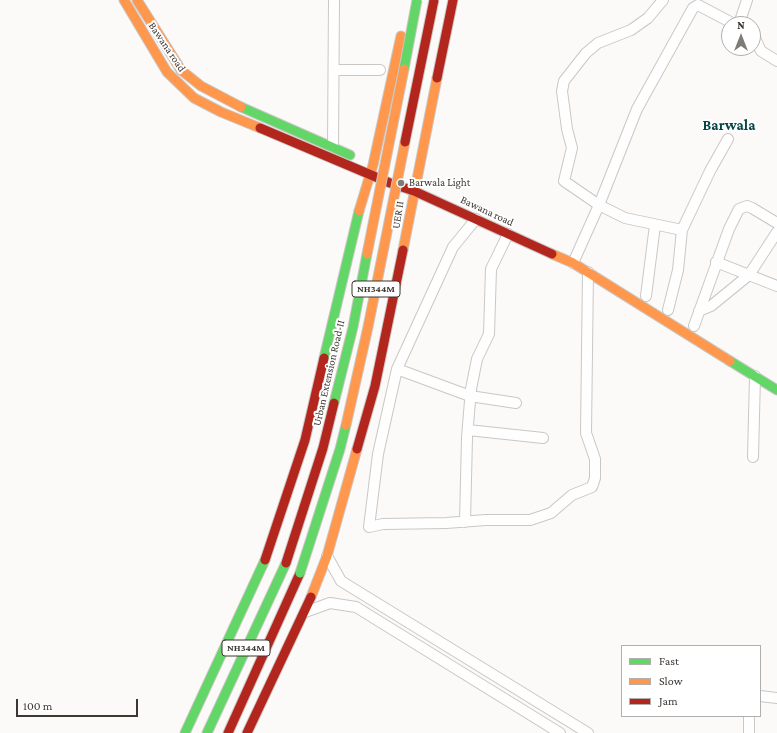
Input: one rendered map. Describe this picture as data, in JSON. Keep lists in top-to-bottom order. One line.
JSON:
{"streets":{"main road":["Bawana road","UER II","NH344M","Urban Extension Road-II"]},"crossings":[["Bawana road","UER II"]],"districts":["Barwala"],"places":["Barwala Light"],"legend":["Fast","Slow","Jam"],"scale_bar":"100 m","north":"top"}
